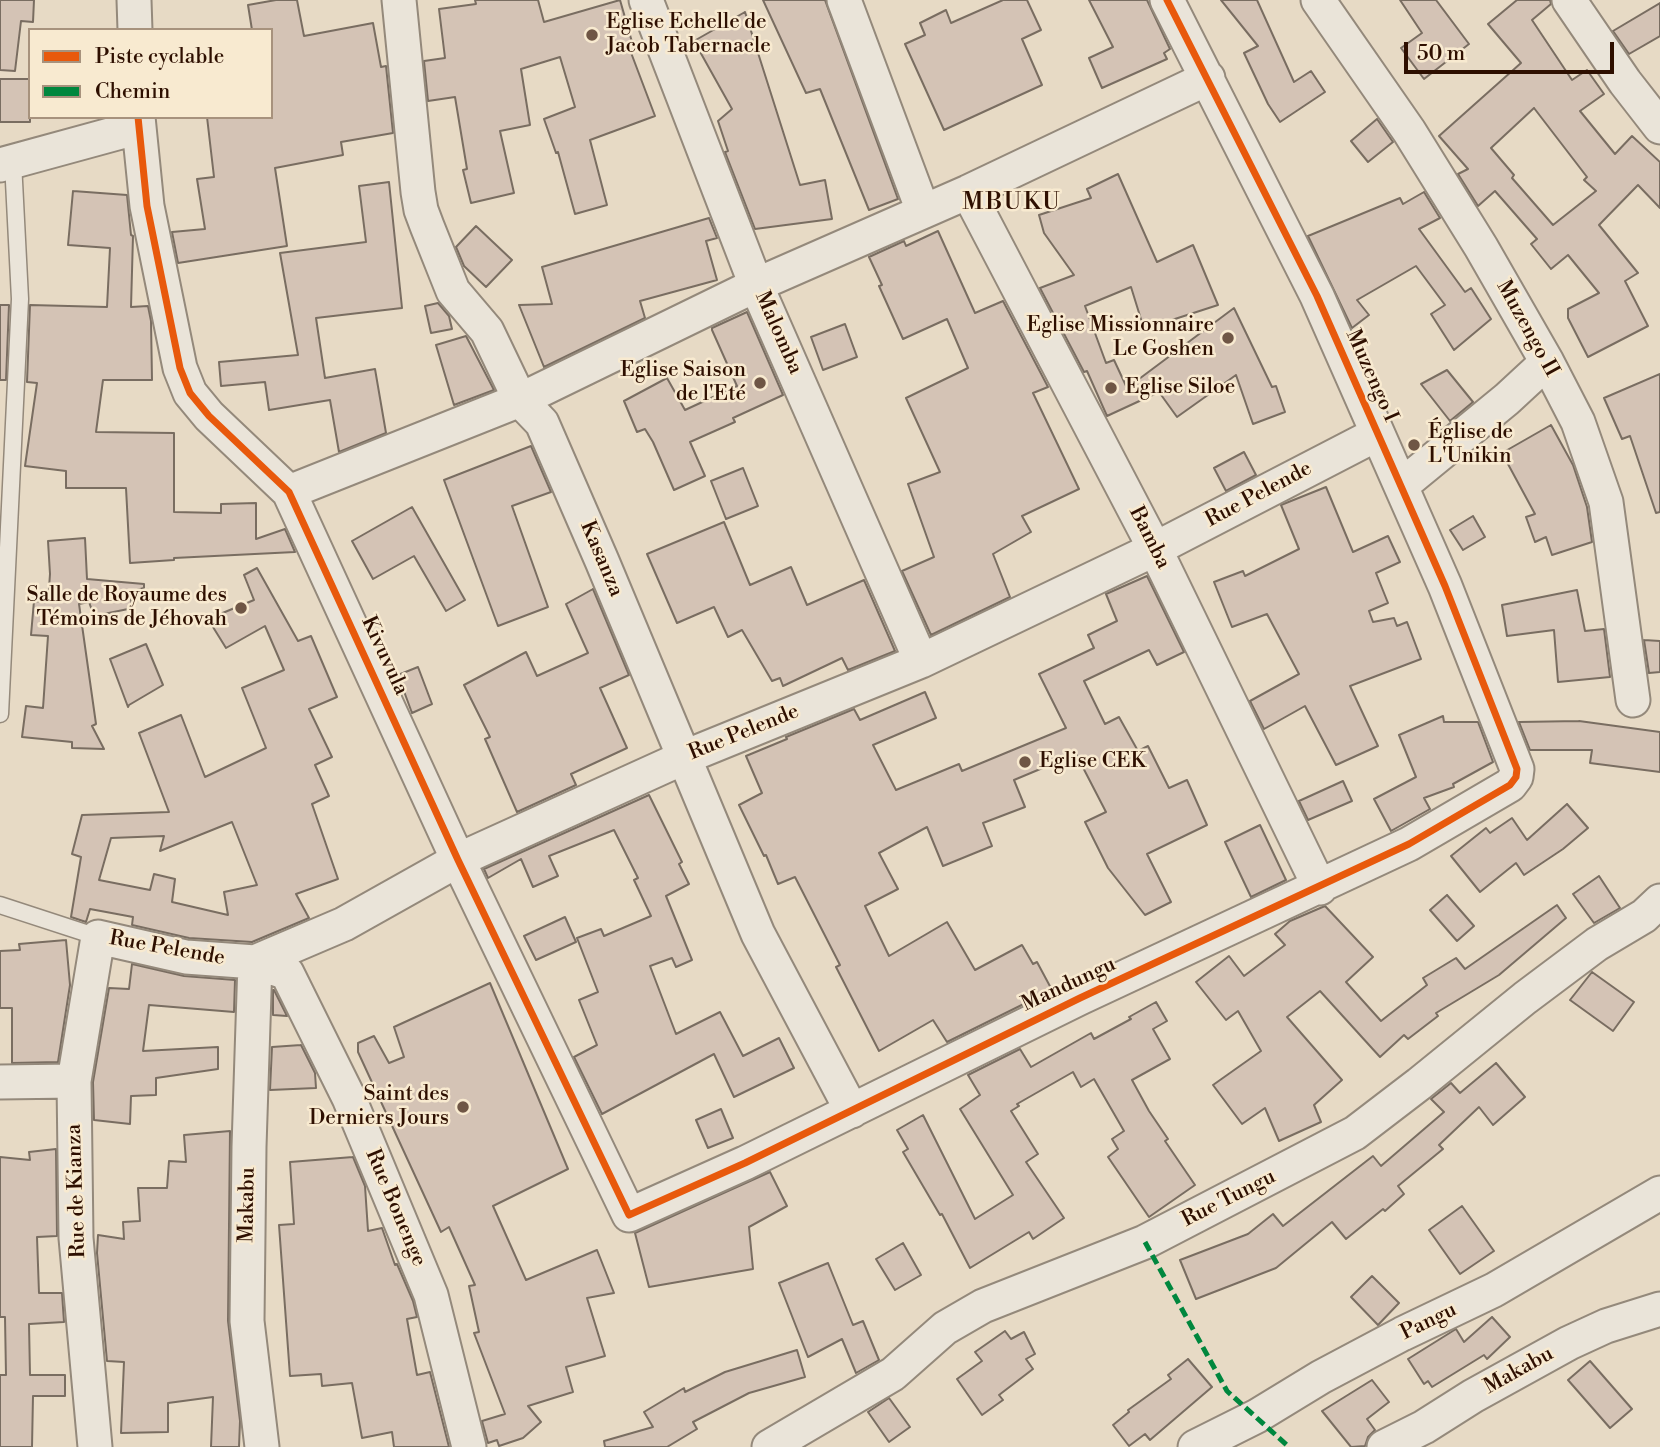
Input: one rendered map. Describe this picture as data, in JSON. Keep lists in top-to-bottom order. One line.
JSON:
{"streets":{"street":["Muzengo II","Malomba","Muzengo I","Rue Pelende","Bamba","Kasanza","Kivuvula","Mandungu","Rue de Kianza","Rue Tungu","Makabu","Rue Bonenge","Pangu"]},"crossings":[["Malomba","Rue Pelende"],["Muzengo I","Rue Pelende"],["Muzengo I","Mandungu"],["Rue Pelende","Bamba"],["Rue Pelende","Kasanza"],["Rue Pelende","Kivuvula"],["Rue Pelende","Rue de Kianza"],["Rue Pelende","Makabu"],["Rue Pelende","Rue Bonenge"],["Bamba","Mandungu"],["Kasanza","Mandungu"],["Kivuvula","Mandungu"],["Makabu","Rue Bonenge"]],"districts":["MBUKU"],"places":["Eglise Echelle de Jacob Tabernacle","Eglise Missionnaire Le Goshen","Eglise Saison de l'Eté","Eglise Siloe","Église de L'Unikin","Salle de Royaume des Témoins de Jéhovah","Eglise CEK","Saint des Derniers Jours"],"legend":["Piste cyclable","Chemin"],"scale_bar":"50 m"}
